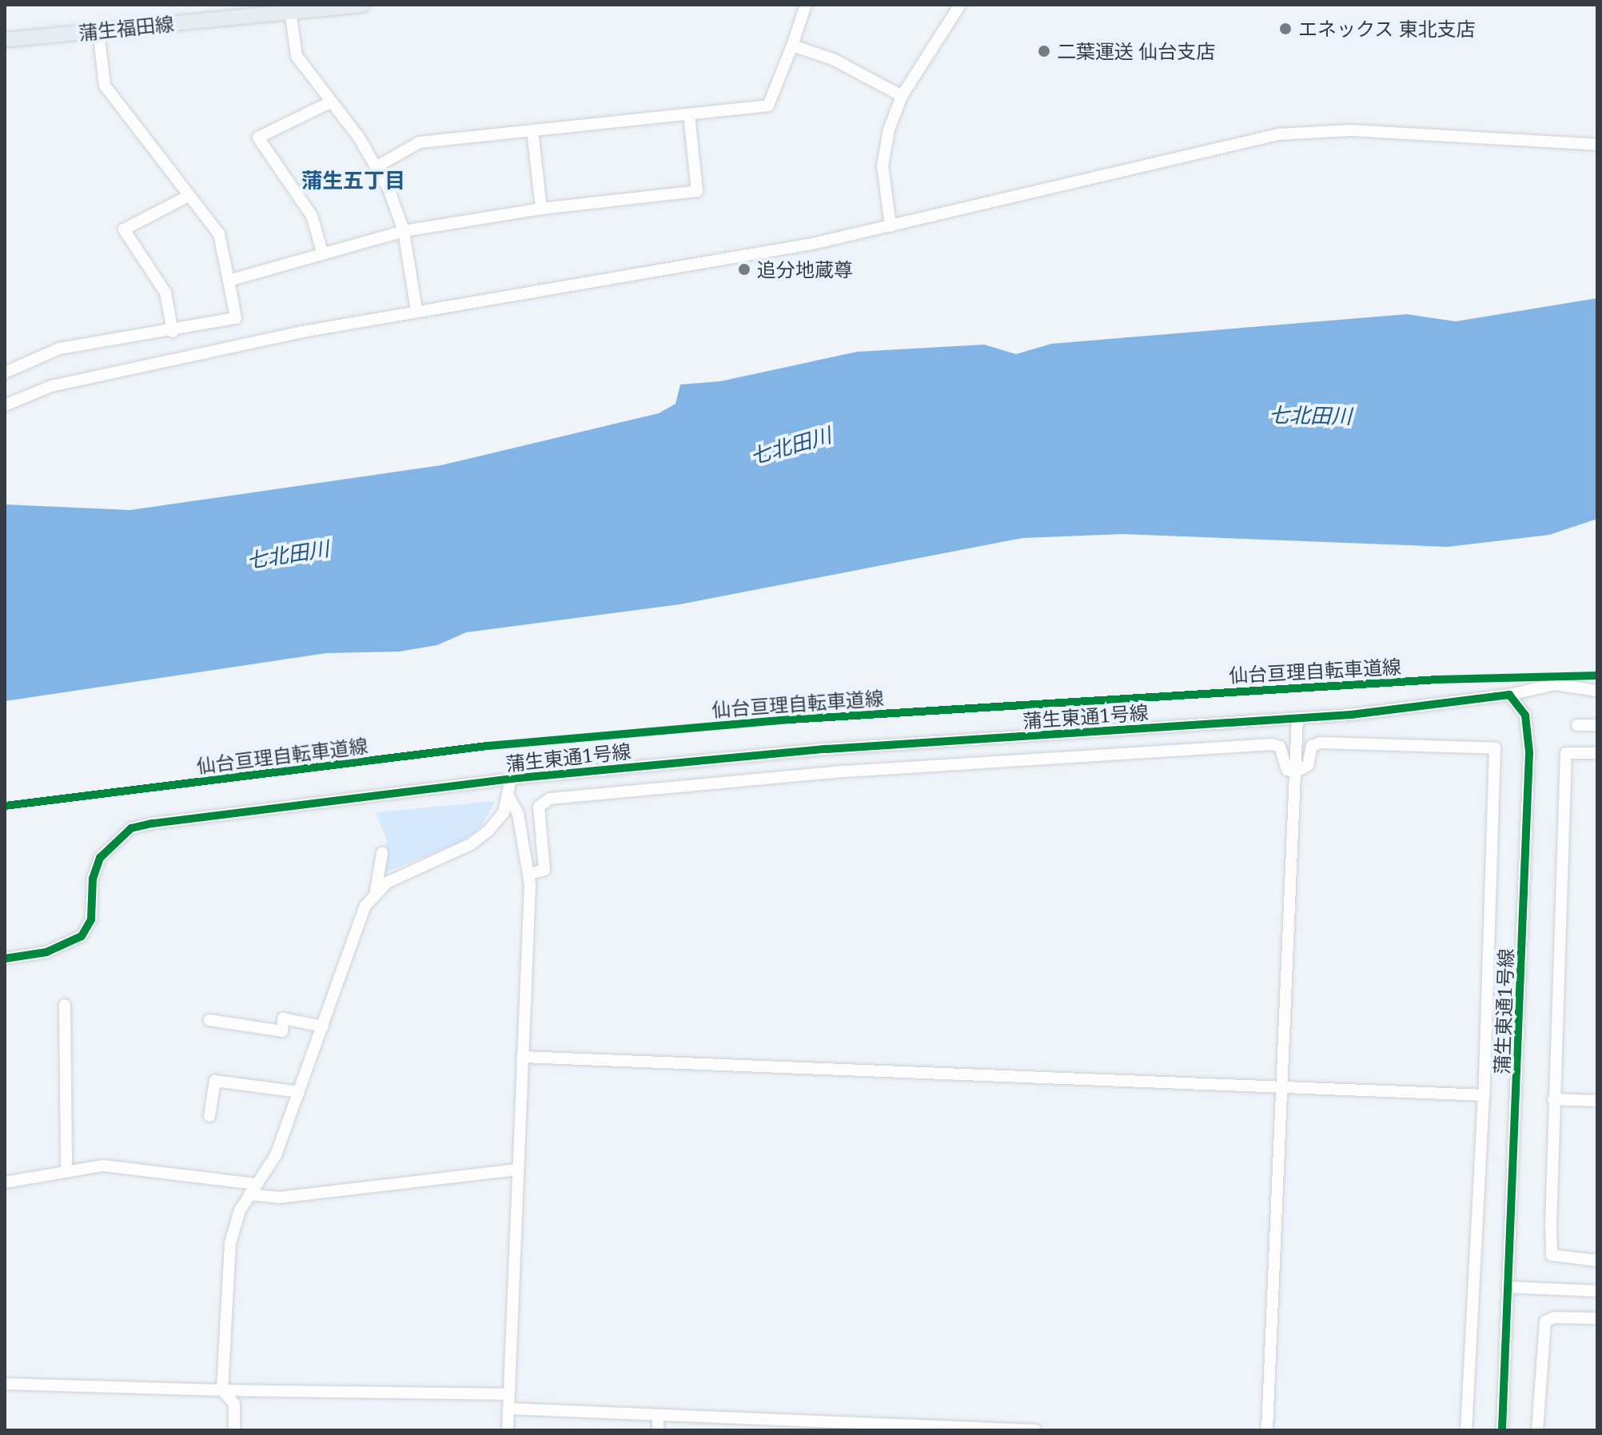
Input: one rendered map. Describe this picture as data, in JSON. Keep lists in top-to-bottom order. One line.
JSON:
{"streets":{"main road":["蒲生福田線"],"street":["蒲生東通1号線"],"cycle path":["仙台亘理自転車道線"]},"districts":["蒲生五丁目"],"water":["七北田川"],"places":["エネックス 東北支店","二葉運送 仙台支店","追分地蔵尊"]}
